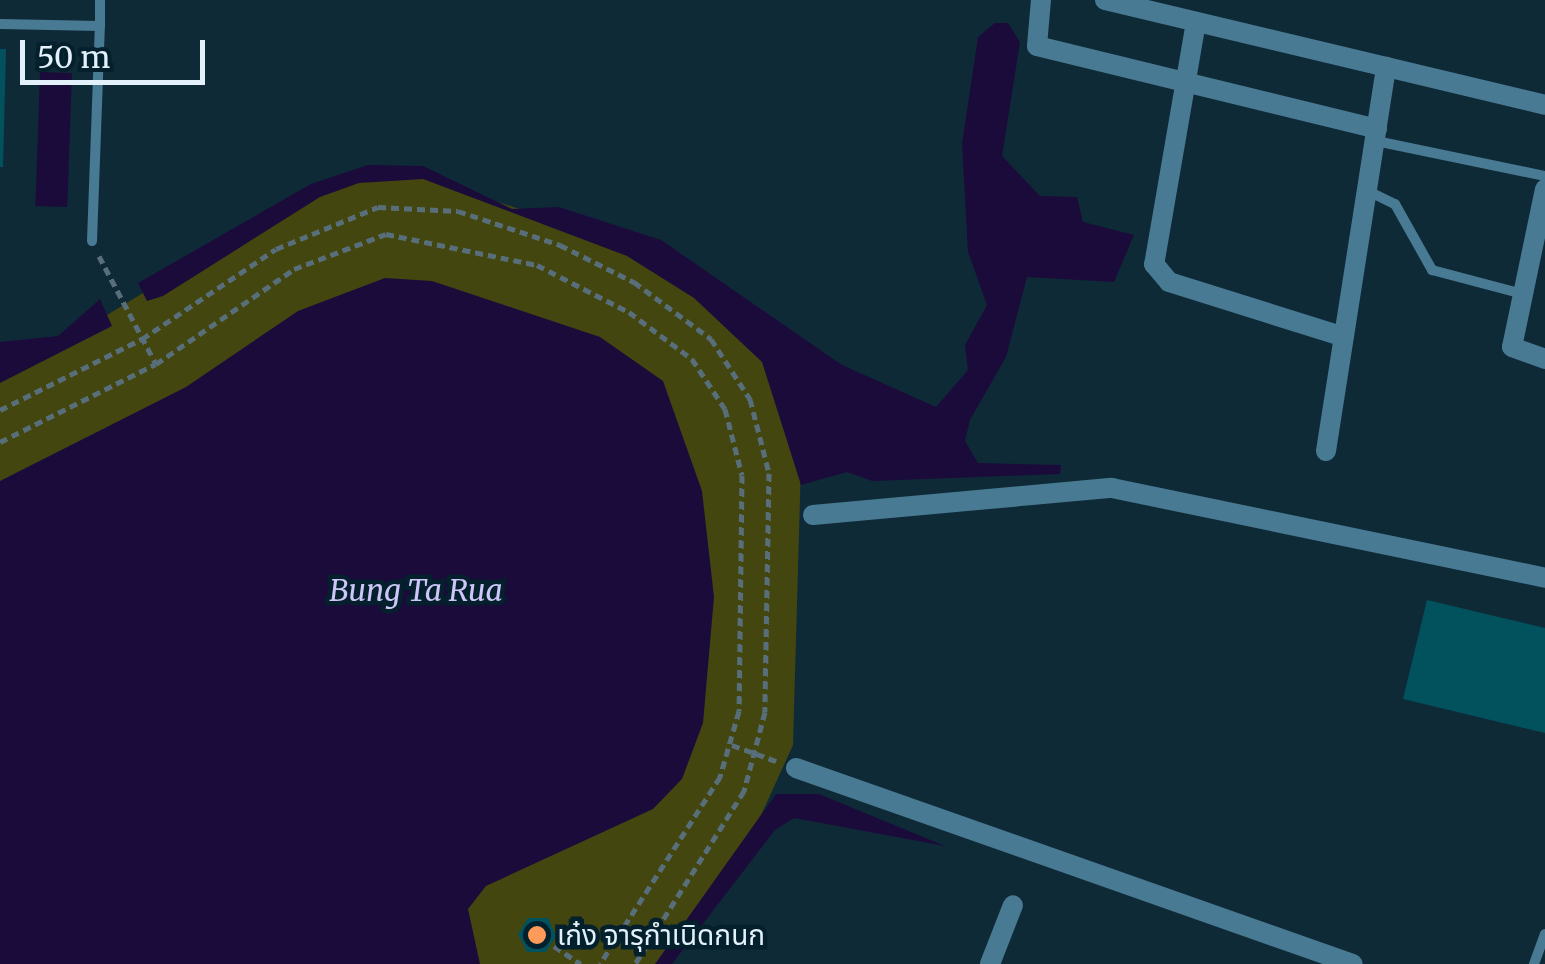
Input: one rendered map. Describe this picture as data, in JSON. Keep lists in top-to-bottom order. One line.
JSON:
{"water":["Bung Ta Rua"],"places":["เก๋ง จารุกำเนิดกนก"],"scale_bar":"50 m"}
